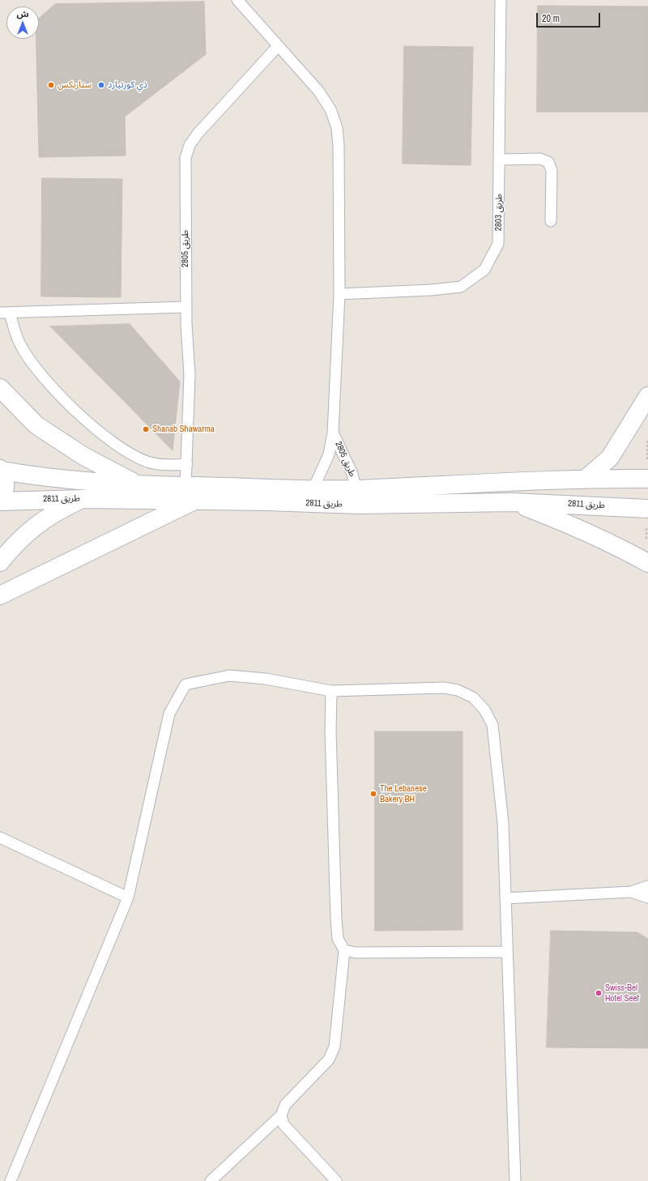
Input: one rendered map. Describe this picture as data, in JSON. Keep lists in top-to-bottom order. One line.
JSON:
{"streets":{"street":["طريق 2811"],"lane":["طريق 2803","طريق 2805"]},"crossings":[["طريق 2803","طريق 2805"],["طريق 2805","طريق 2811"]],"places":["ستاربكس","ذي كورتيارد","Shanab Shawarma","The Lebanese Bakery BH","Swiss-Bel Hotel Seef"],"scale_bar":"20 m","north":"top"}
